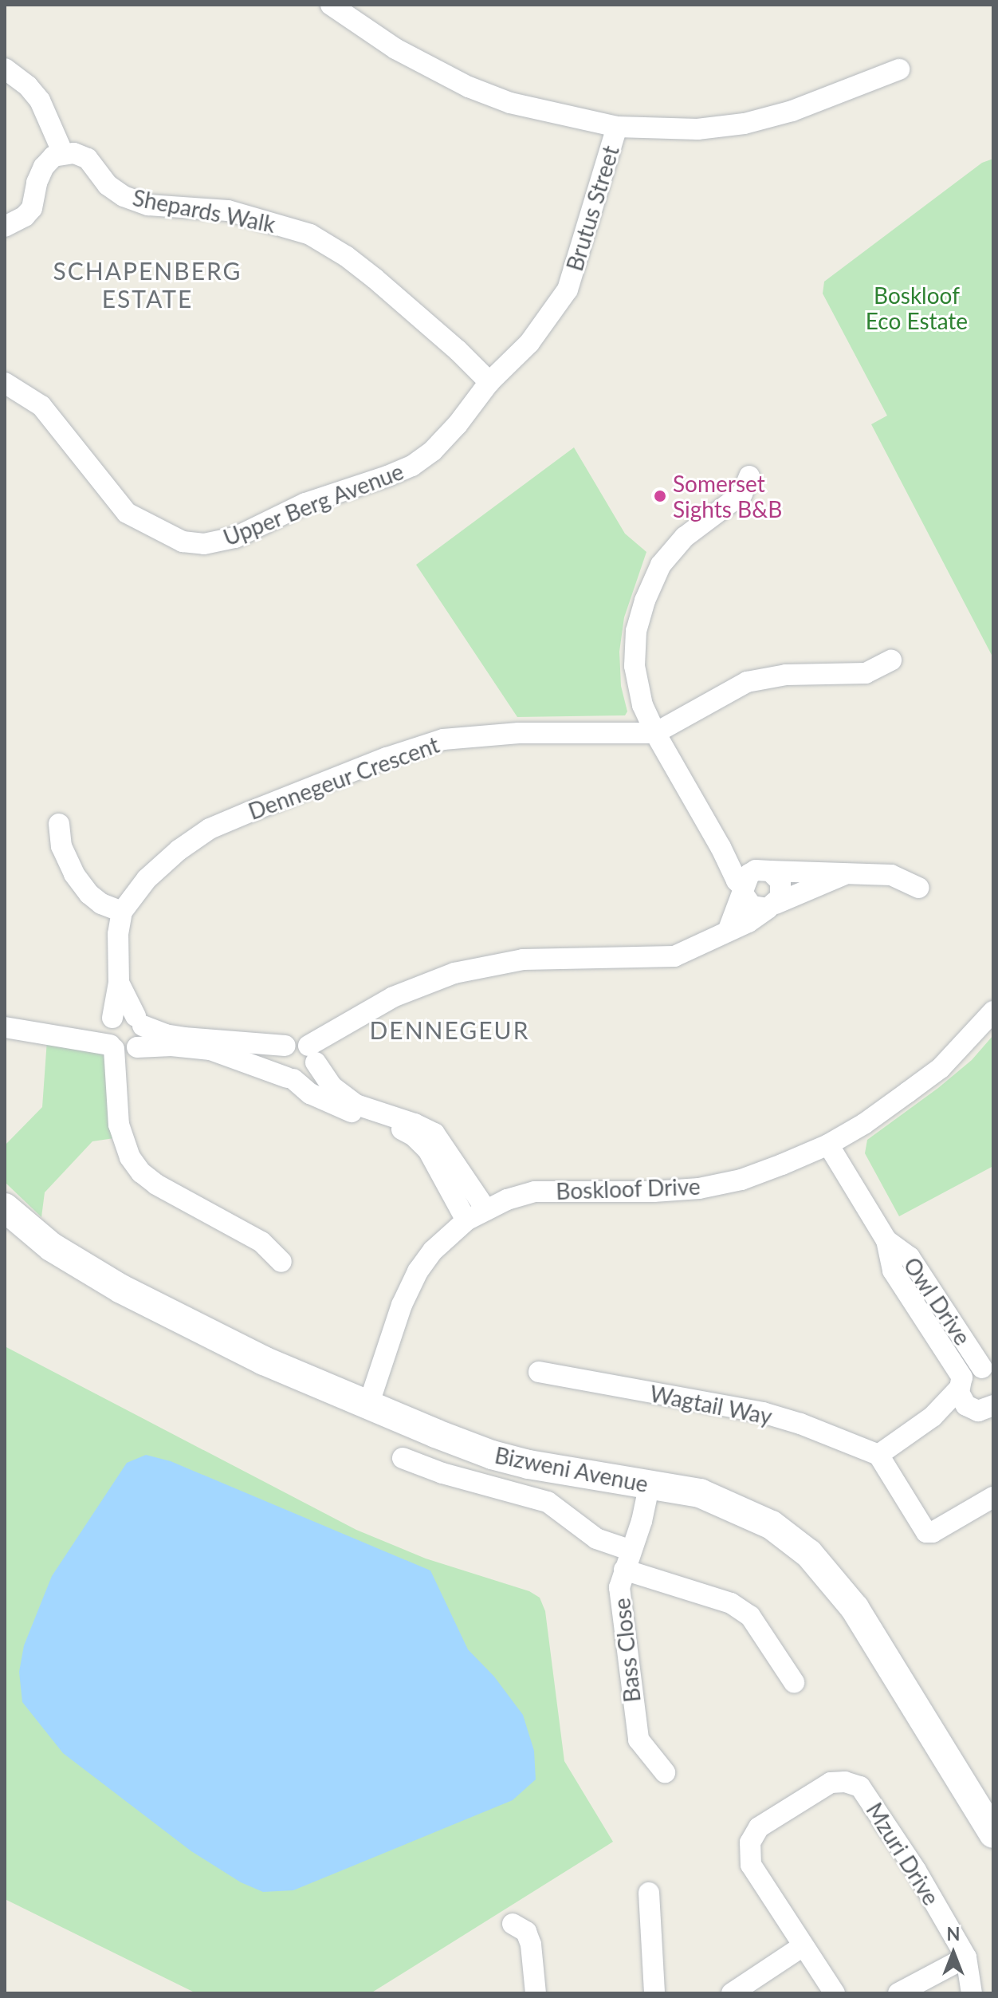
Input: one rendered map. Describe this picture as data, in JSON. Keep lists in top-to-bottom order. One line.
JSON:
{"streets":{"street":["Brutus Street","Shepards Walk","Upper Berg Avenue","Dennegeur Crescent","Boskloof Drive","Owl Drive","Wagtail Way","Bizweni Avenue","Bass Close","Mzuri Drive"]},"crossings":[["Brutus Street","Upper Berg Avenue"],["Shepards Walk","Upper Berg Avenue"],["Boskloof Drive","Owl Drive"],["Boskloof Drive","Bizweni Avenue"],["Bizweni Avenue","Bass Close"]],"districts":["SCHAPENBERG ESTATE","DENNEGEUR"],"parks":["Boskloof Eco Estate"],"places":["Somerset Sights B&B"],"north":"top"}
